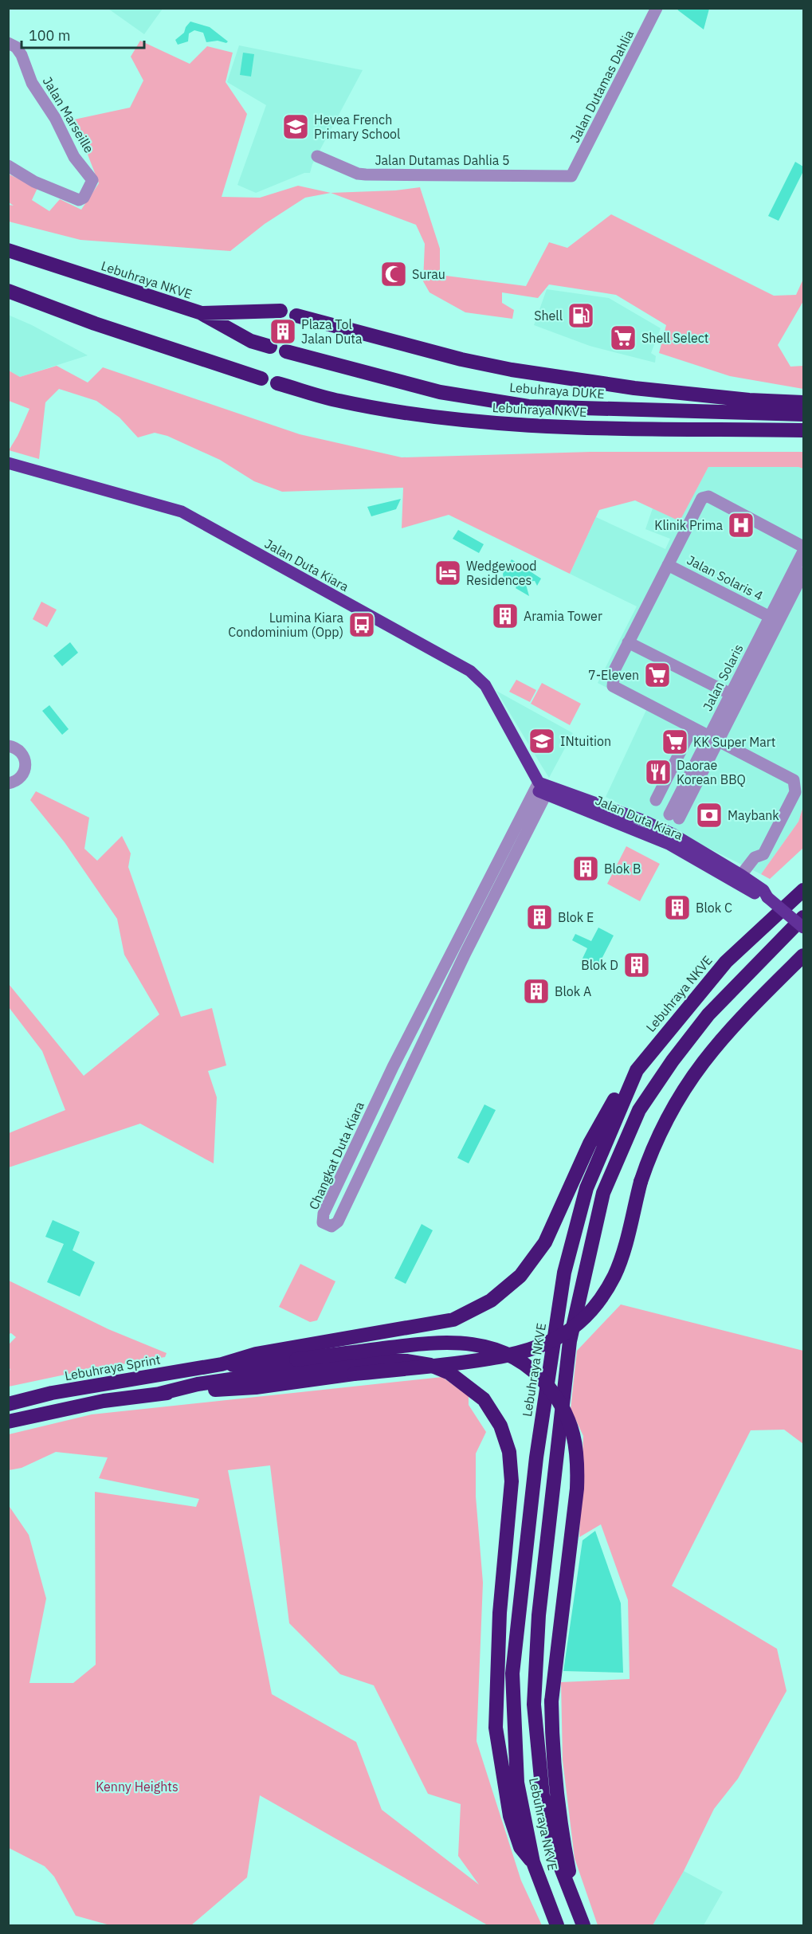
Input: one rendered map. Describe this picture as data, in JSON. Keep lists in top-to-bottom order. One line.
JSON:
{"streets":{"highway":["Lebuhraya NKVE","Lebuhraya DUKE","Lebuhraya Sprint"],"main road":["Jalan Duta Kiara"],"street":["Jalan Dutamas Dahlia","Jalan Marseille","Jalan Dutamas Dahlia 5","Jalan Solaris 4","Jalan Solaris","Changkat Duta Kiara"]},"crossings":[["Jalan Dutamas Dahlia","Jalan Dutamas Dahlia 5"],["Jalan Duta Kiara","Changkat Duta Kiara"],["Jalan Solaris 4","Jalan Solaris"]],"parks":["Kenny Heights"],"places":{"school or university":["Hevea French Primary School","INtuition"],"mosque":["Surau"],"fuel station":["Shell"],"building":["Plaza Tol Jalan Duta","Aramia Tower","Blok B","Blok C","Blok E","Blok D","Blok A"],"supermarket":["Shell Select","7-Eleven","KK Super Mart"],"hospital":["Klinik Prima"],"hotel":["Wedgewood Residences"],"bus stop":["Lumina Kiara Condominium (Opp)"],"restaurant":["Daorae Korean BBQ"],"bank":["Maybank"]},"scale_bar":"100 m"}
